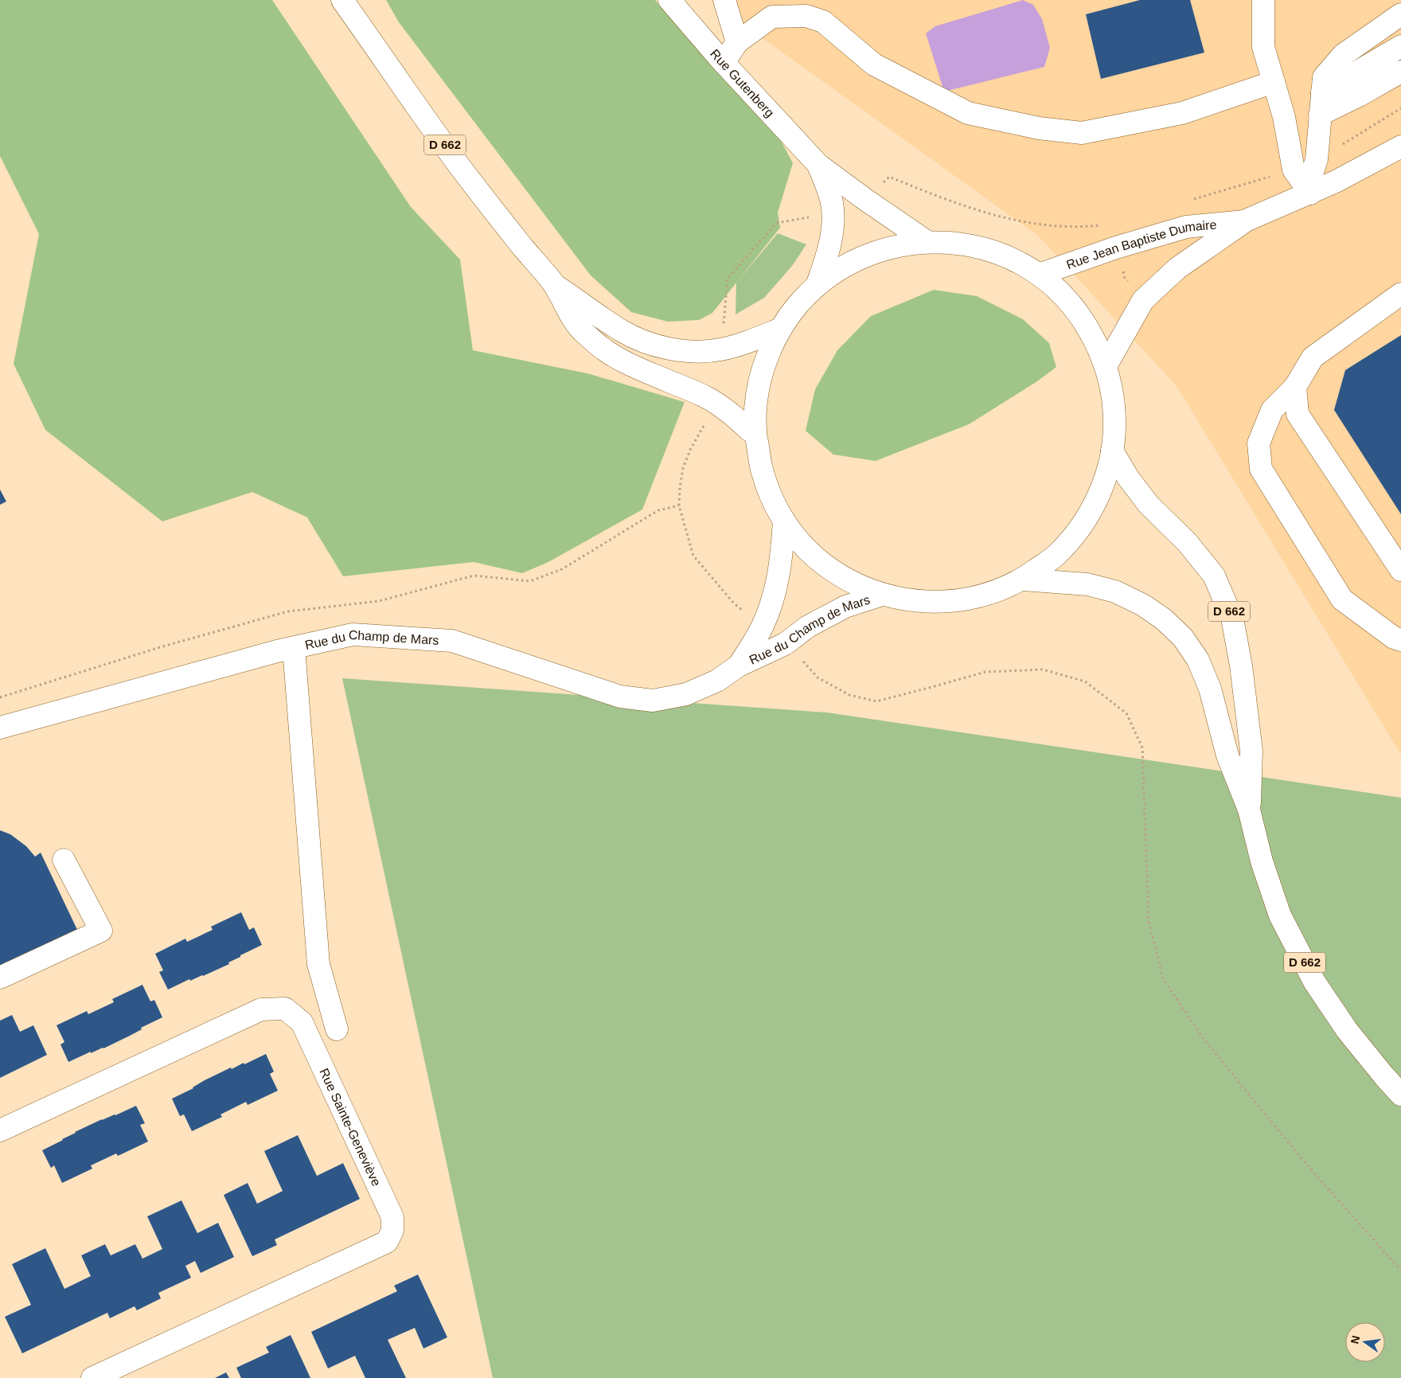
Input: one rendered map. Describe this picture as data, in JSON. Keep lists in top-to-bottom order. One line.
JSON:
{"streets":{"main road":["Rue Gutenberg","D 662","Rue Jean Baptiste Dumaire","Rue du Champ de Mars","Rue Sainte-Geneviève"]},"north":"left"}
